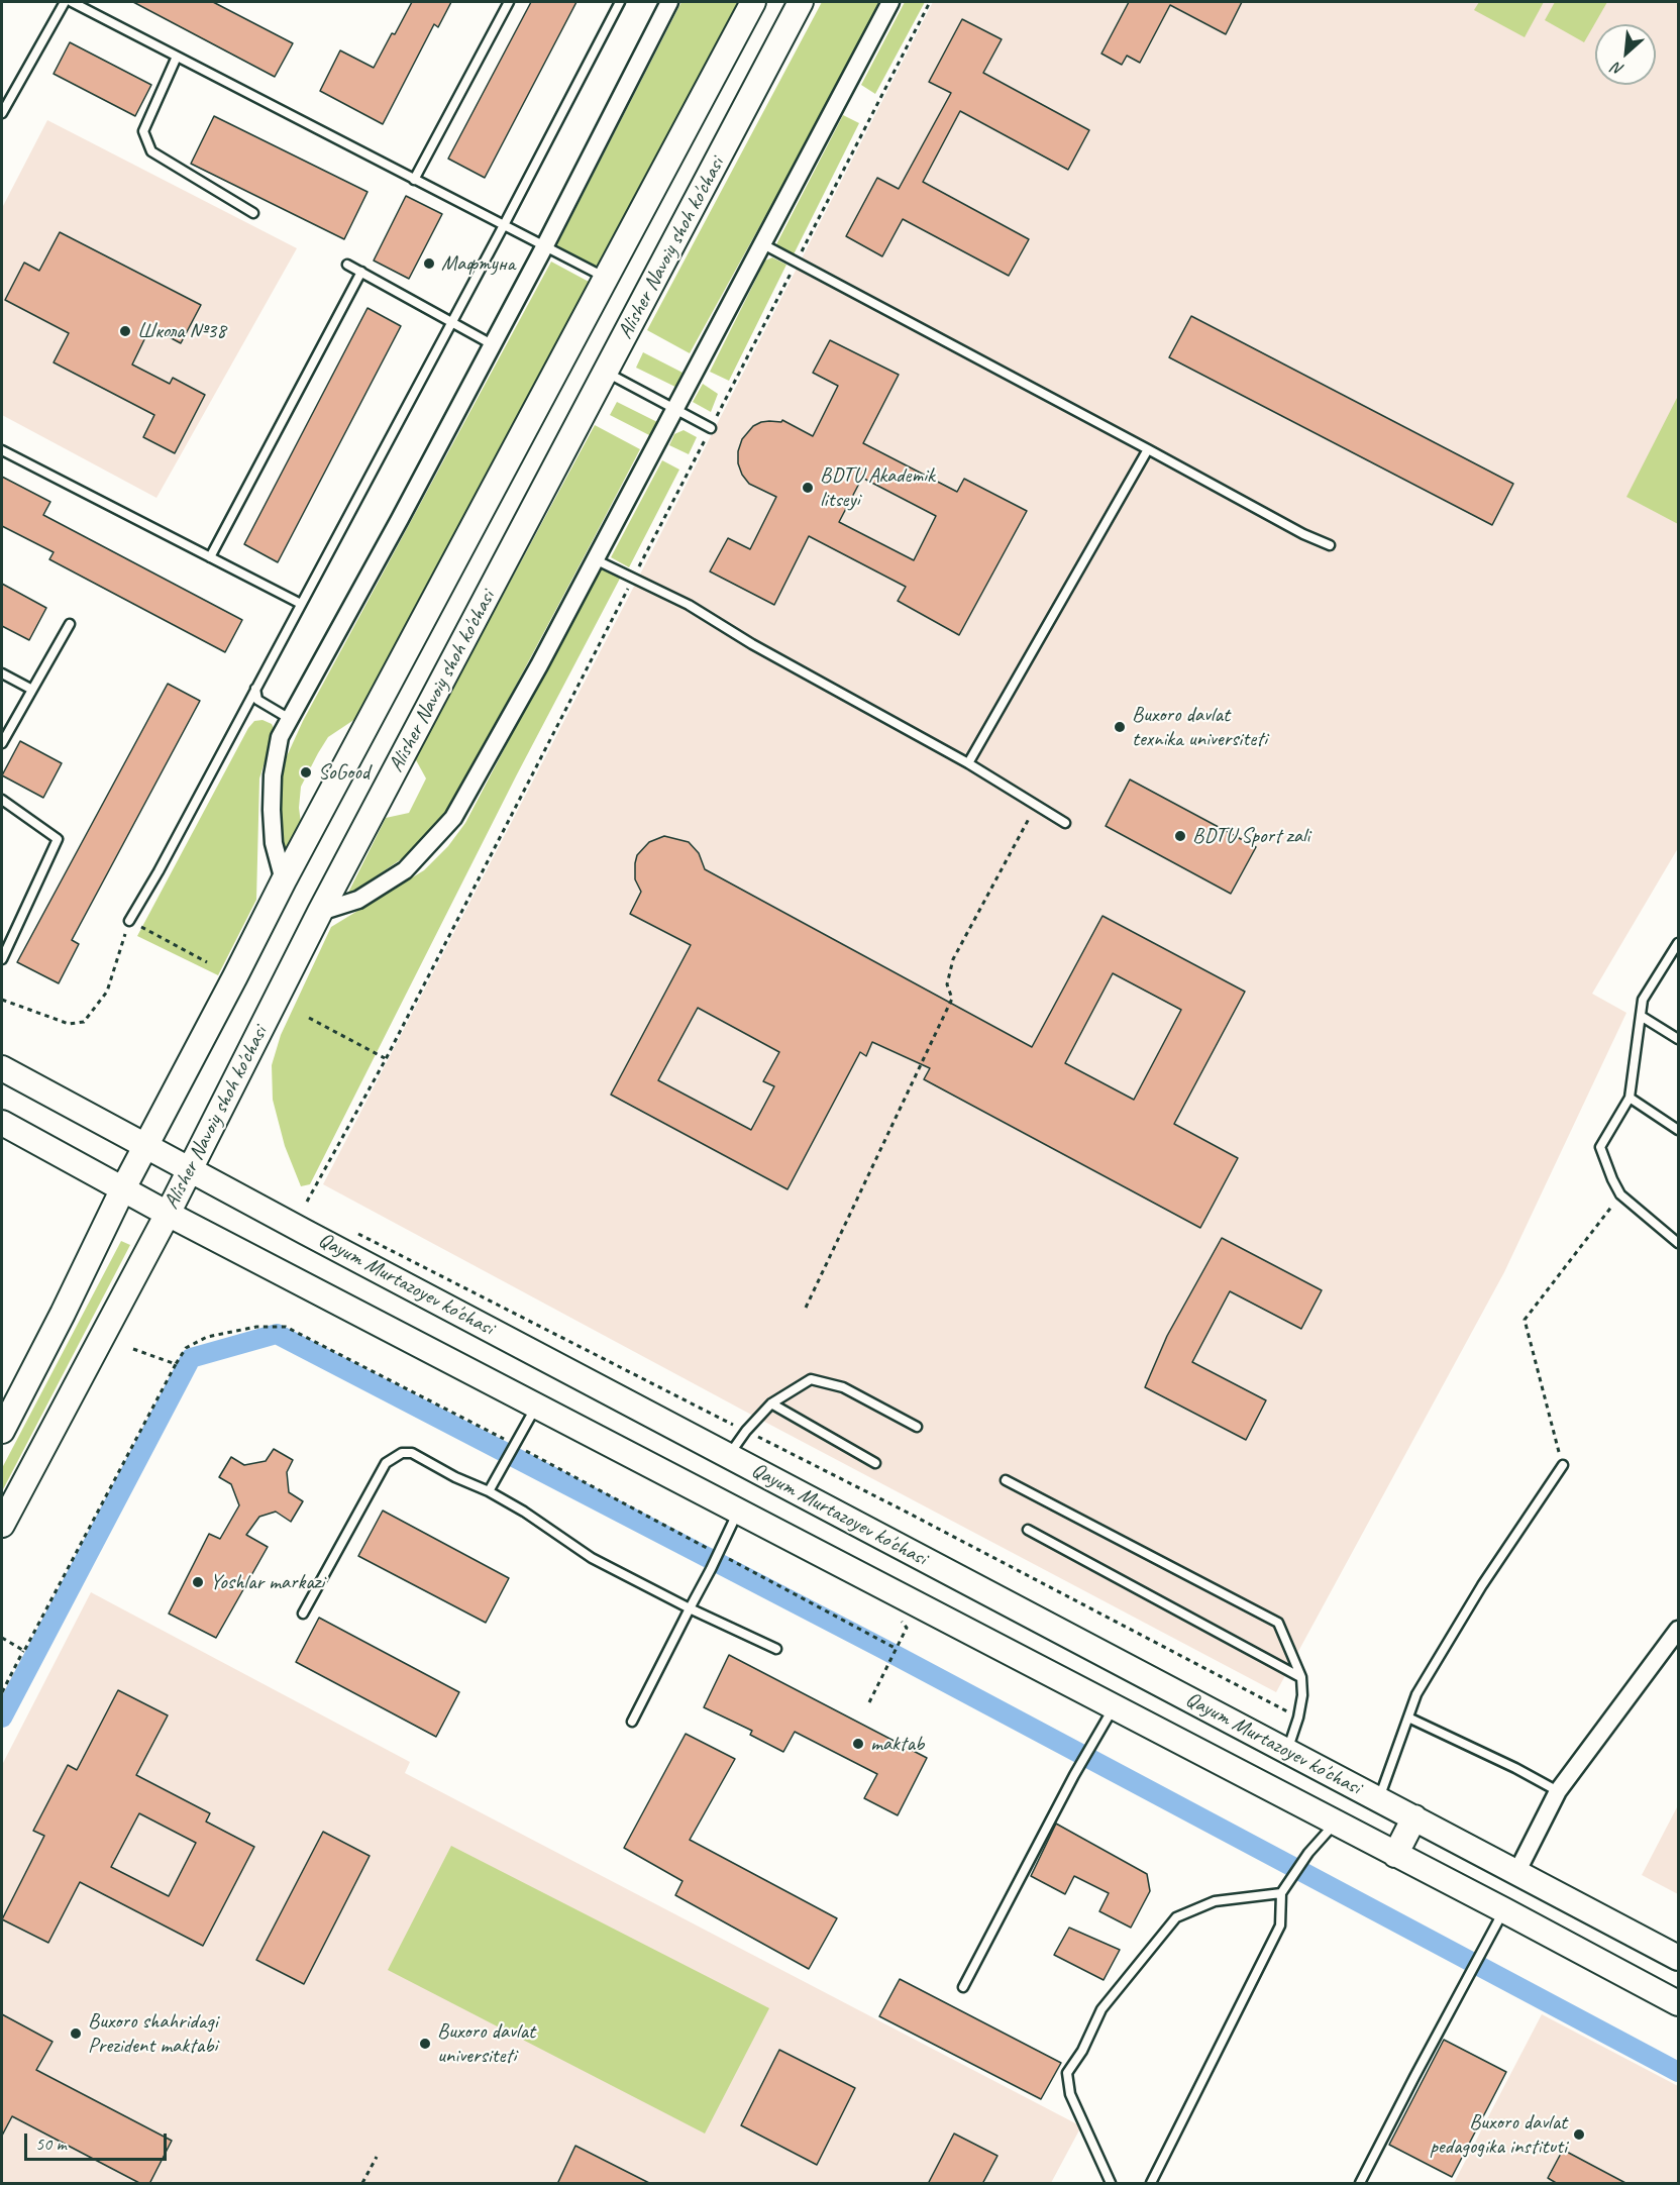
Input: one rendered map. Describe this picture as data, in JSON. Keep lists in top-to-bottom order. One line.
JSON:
{"streets":{"street":["Alisher Navoiy shoh ko'chasi","Qayum Murtazoyev ko'chasi"]},"crossings":[["Alisher Navoiy shoh ko'chasi","Qayum Murtazoyev ko'chasi"]],"places":["Мафтуна","Школа №38","BDTU Akademik litseyi","Buxoro davlat texnika universiteti","SoGood","BDTU Sport zali","Yoshlar markazi","maktab","Buxoro shahridagi Prezident maktabi","Buxoro davlat universiteti","Buxoro davlat pedagogika instituti"],"scale_bar":"50 m","north":"bottom left"}
